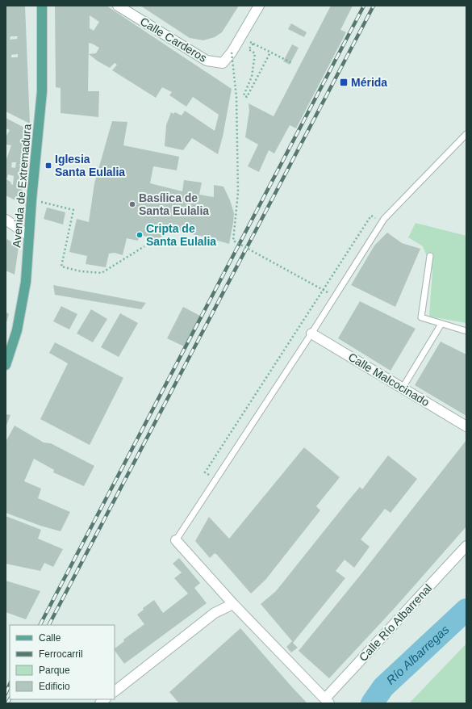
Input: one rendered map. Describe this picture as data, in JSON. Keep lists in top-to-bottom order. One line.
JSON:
{"streets":{"main road":["Avenida de Extremadura"],"street":["Calle Carderos","Calle Malcocinado","Calle Río Albarrenal"]},"water":["Río Albarregas"],"places":{"transit":["Mérida","Iglesia Santa Eulalia"],"other":["Basílica de Santa Eulalia","Cripta de Santa Eulalia"]},"legend":["Calle","Ferrocarril","Parque","Edificio"]}
